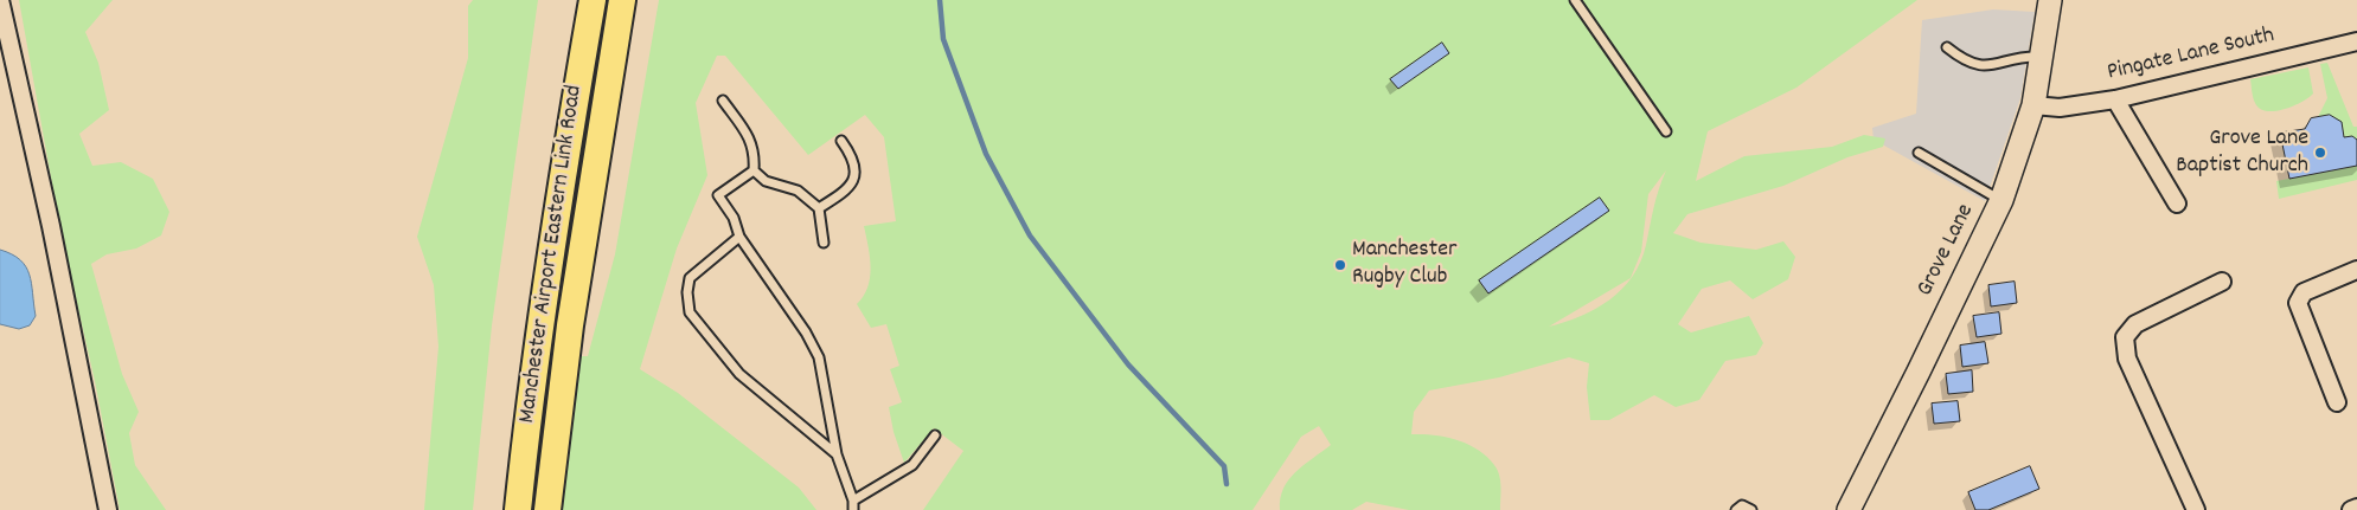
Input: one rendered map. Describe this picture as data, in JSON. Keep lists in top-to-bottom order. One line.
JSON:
{"streets":{"highway":["Manchester Airport Eastern Link Road"],"main road":["Grove Lane"],"street":["Pingate Lane South"]},"crossings":[["Pingate Lane South","Grove Lane"]],"places":["Grove Lane Baptist Church","Manchester Rugby Club"]}
